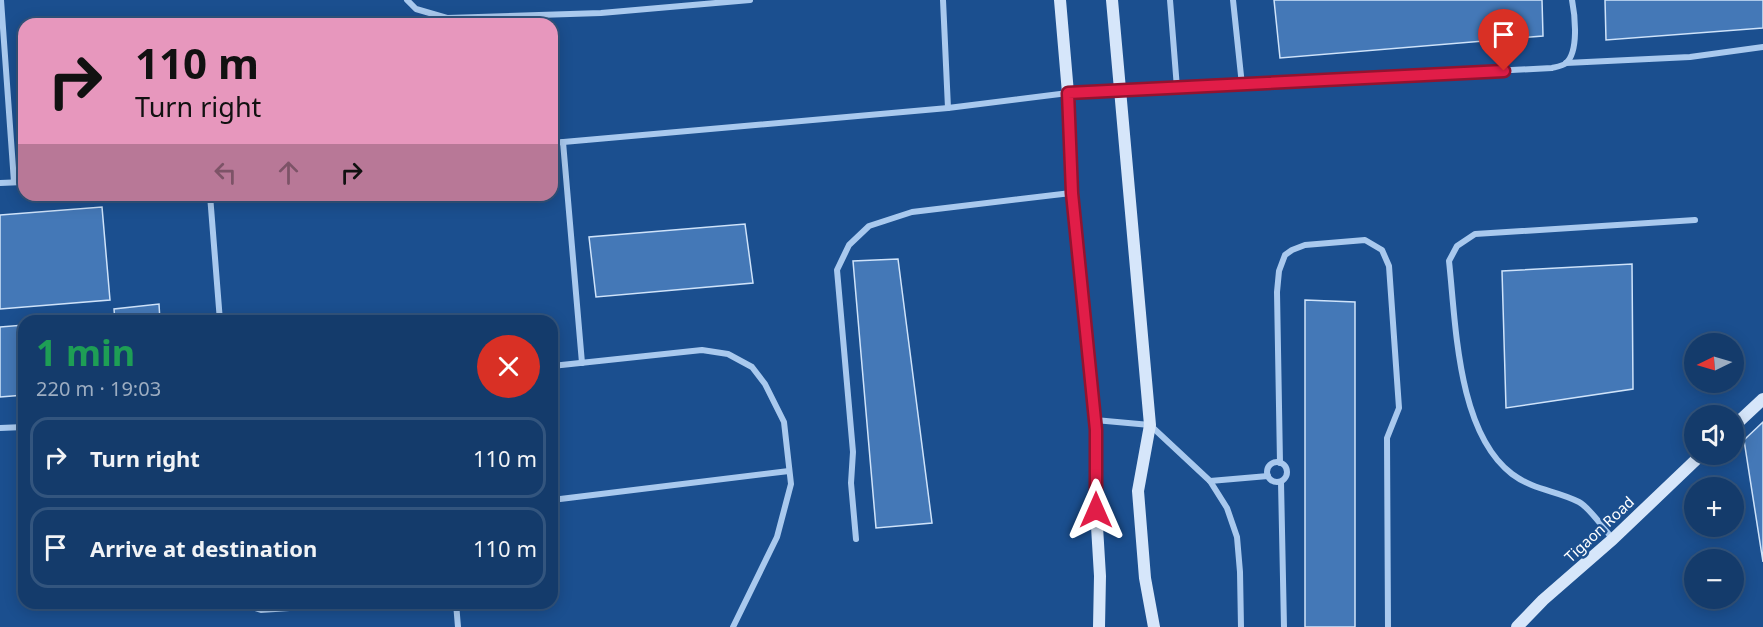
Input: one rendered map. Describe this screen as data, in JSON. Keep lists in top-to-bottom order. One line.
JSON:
{"streets":{"street":["Tigaon Road"]},"north":"left","page":{"turn":["110 m","Turn right"],"heading":["1 min","220 m · 19:03"],"map_buttons":["+","−"],"list":[{"name":"Turn right","value":"110 m"},{"name":"Arrive at destination","value":"110 m"}]}}
